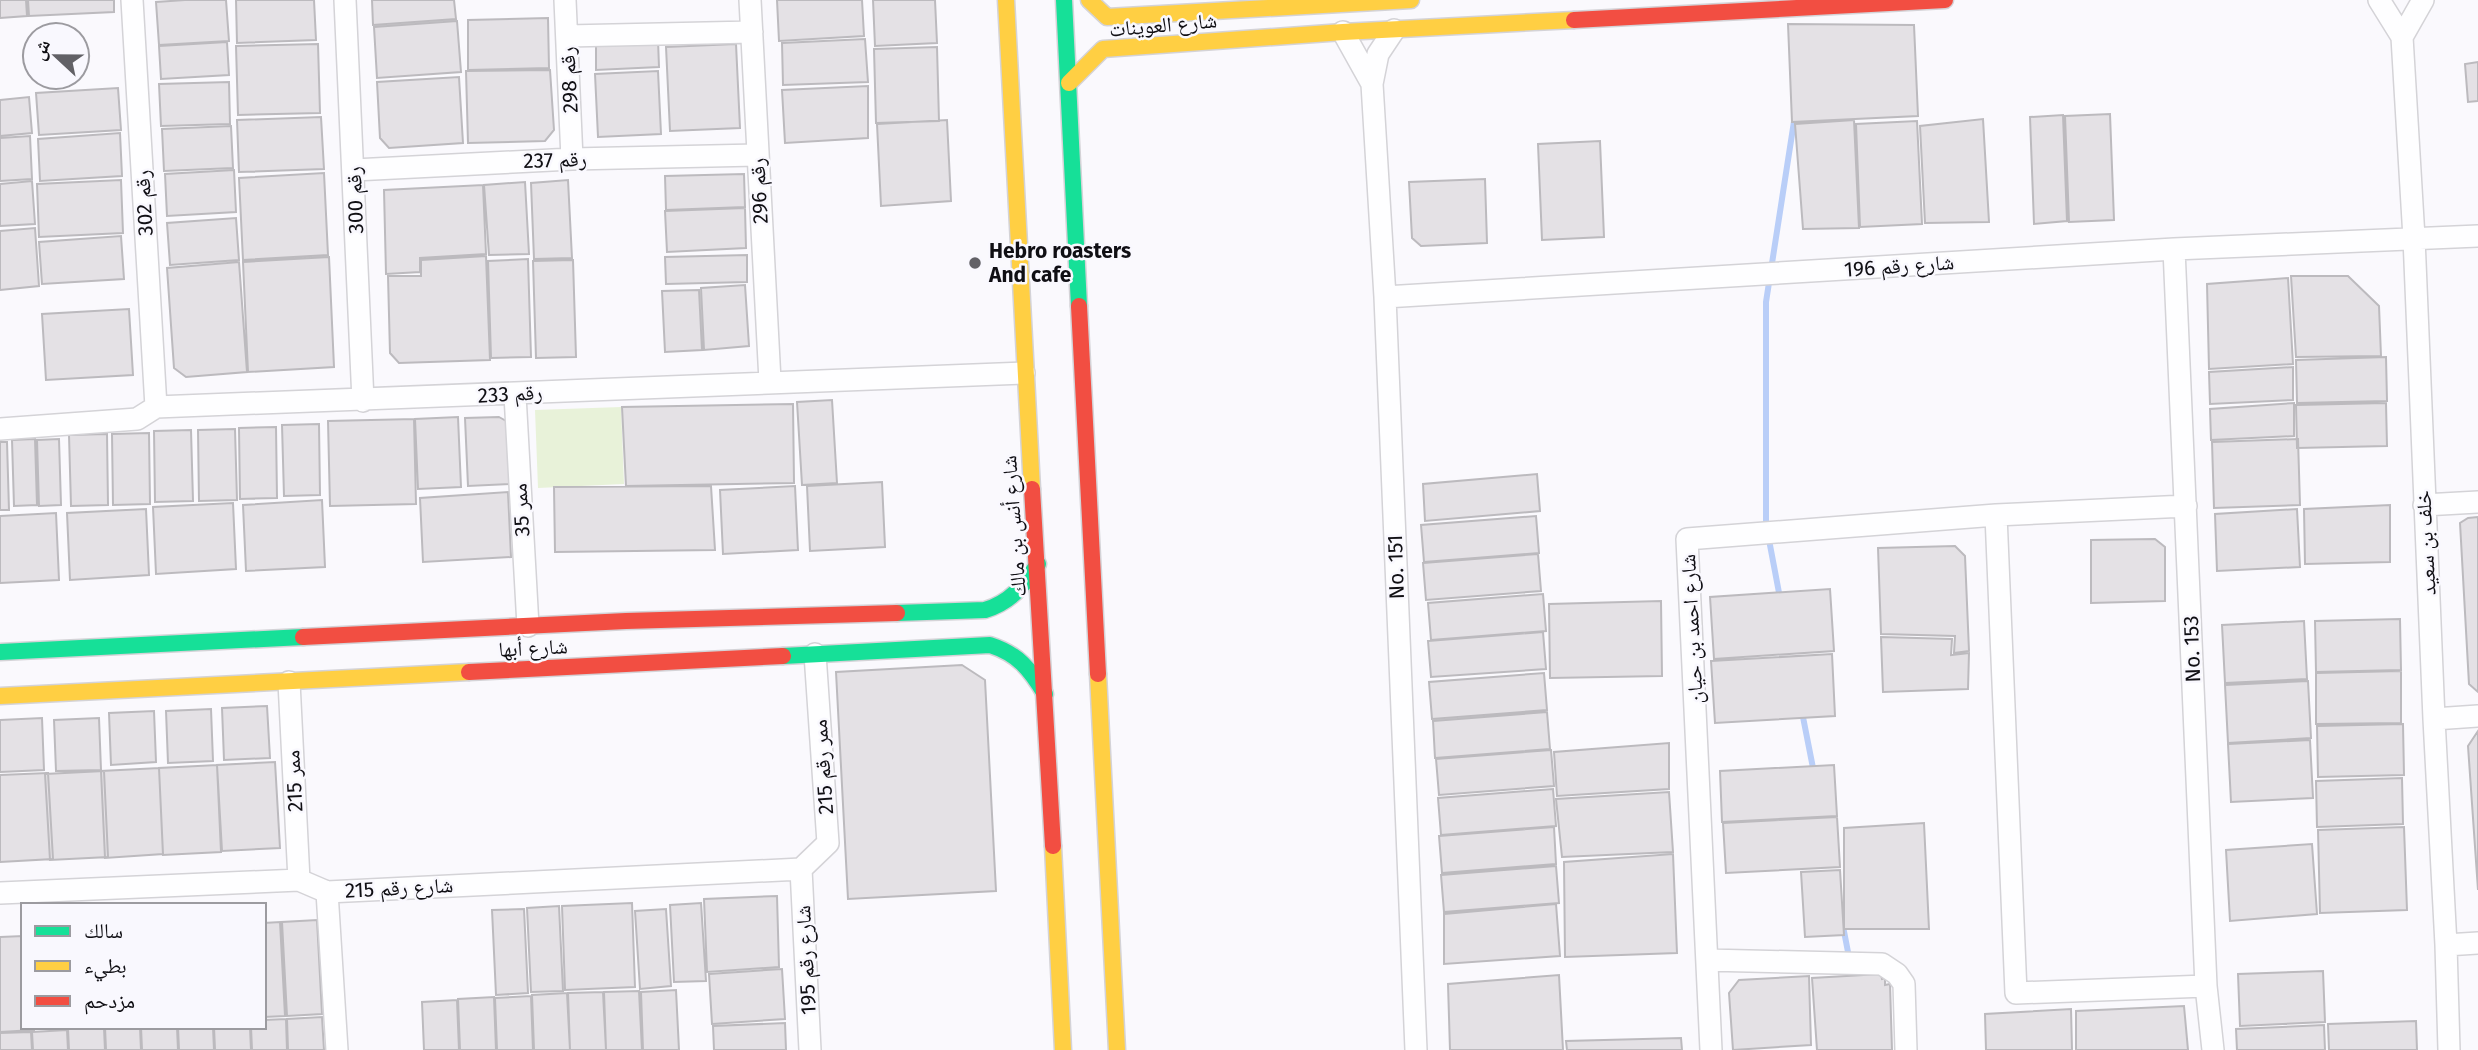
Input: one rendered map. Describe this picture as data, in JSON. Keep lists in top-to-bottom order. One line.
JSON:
{"streets":{"street":["شارع العوينات","رقم 298","رقم 237","رقم 296","رقم 300","رقم 302","شارع رقم 196","رقم 233","ممر 35","شارع أنس بن مالك","خلف بن سعيد","No. 151","شارع احمد بن حيان","شارع أبها","No. 153","ممر رقم 215","ممر 215","شارع رقم 215","شارع رقم 195"]},"crossings":[["شارع العوينات","No. 151"],["رقم 298","رقم 237"],["رقم 237","رقم 296"],["رقم 237","رقم 300"],["رقم 296","رقم 233"],["رقم 300","رقم 233"],["رقم 302","رقم 233"],["شارع رقم 196","خلف بن سعيد"],["شارع رقم 196","No. 151"],["شارع رقم 196","No. 153"],["رقم 233","ممر 35"],["رقم 233","شارع أنس بن مالك"],["ممر 35","شارع أبها"],["شارع أنس بن مالك","شارع أبها"],["شارع احمد بن حيان","No. 153"],["شارع أبها","ممر رقم 215"],["شارع أبها","ممر 215"],["ممر رقم 215","شارع رقم 215"],["ممر رقم 215","شارع رقم 195"],["ممر 215","شارع رقم 215"],["شارع رقم 215","شارع رقم 195"]],"places":["Hebro roasters And cafe"],"legend":["سالك","بطيء","مزدحم"],"north":"left"}
